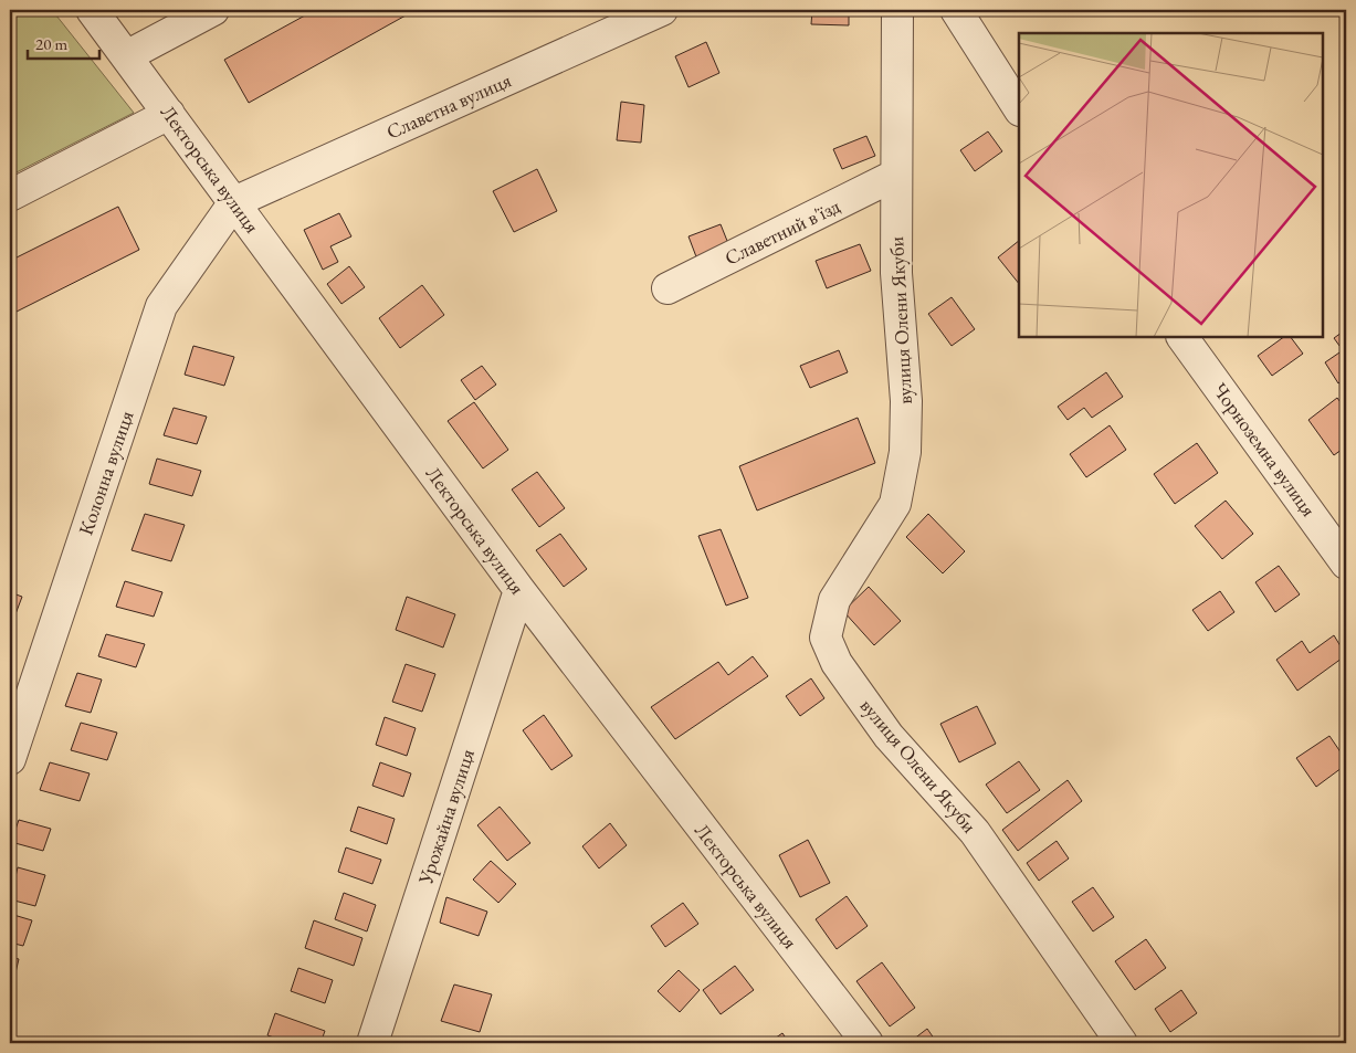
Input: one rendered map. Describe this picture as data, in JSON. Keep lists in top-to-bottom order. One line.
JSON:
{"streets":{"street":["Славетна вулиця","Лекторська вулиця","Славетний в'їзд","вулиця Олени Якуби","Чорноземна вулиця","Колонна вулиця","Урожайна вулиця"]},"crossings":[["Славетна вулиця","Лекторська вулиця"],["Славетна вулиця","Колонна вулиця"],["Лекторська вулиця","Колонна вулиця"],["Лекторська вулиця","Урожайна вулиця"],["Славетний в'їзд","вулиця Олени Якуби"]],"scale_bar":"20 m"}
